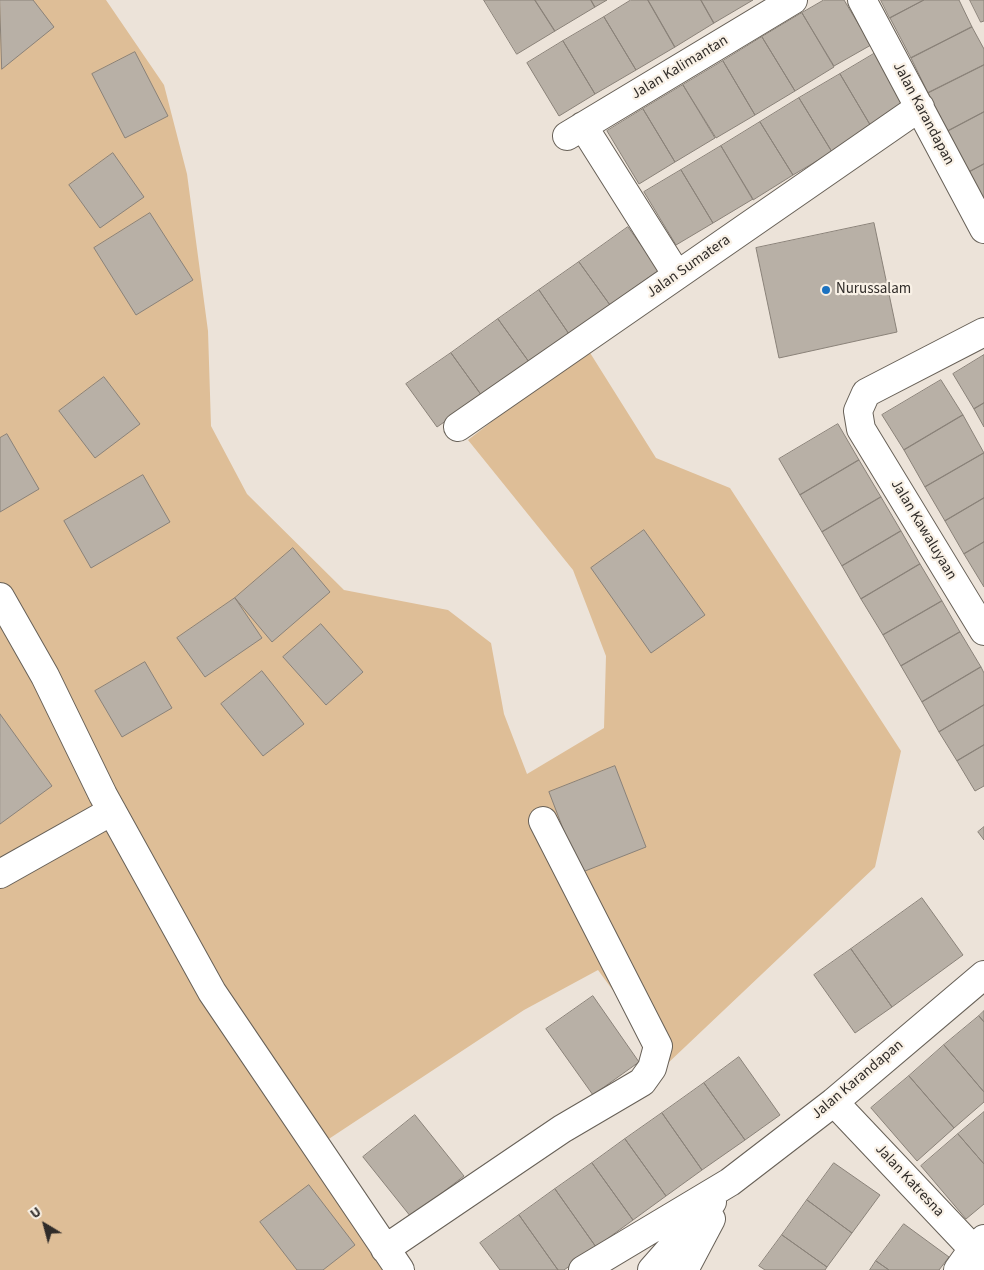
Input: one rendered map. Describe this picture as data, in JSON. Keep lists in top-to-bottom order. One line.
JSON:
{"streets":{"street":["Jalan Kalimantan","Jalan Karandapan","Jalan Sumatera","Jalan Kawaluyaan","Jalan Katresna"]},"crossings":[["Jalan Kalimantan","Jalan Sumatera"],["Jalan Karandapan","Jalan Sumatera"],["Jalan Karandapan","Jalan Katresna"]],"places":["Nurussalam"],"north":"top left"}
